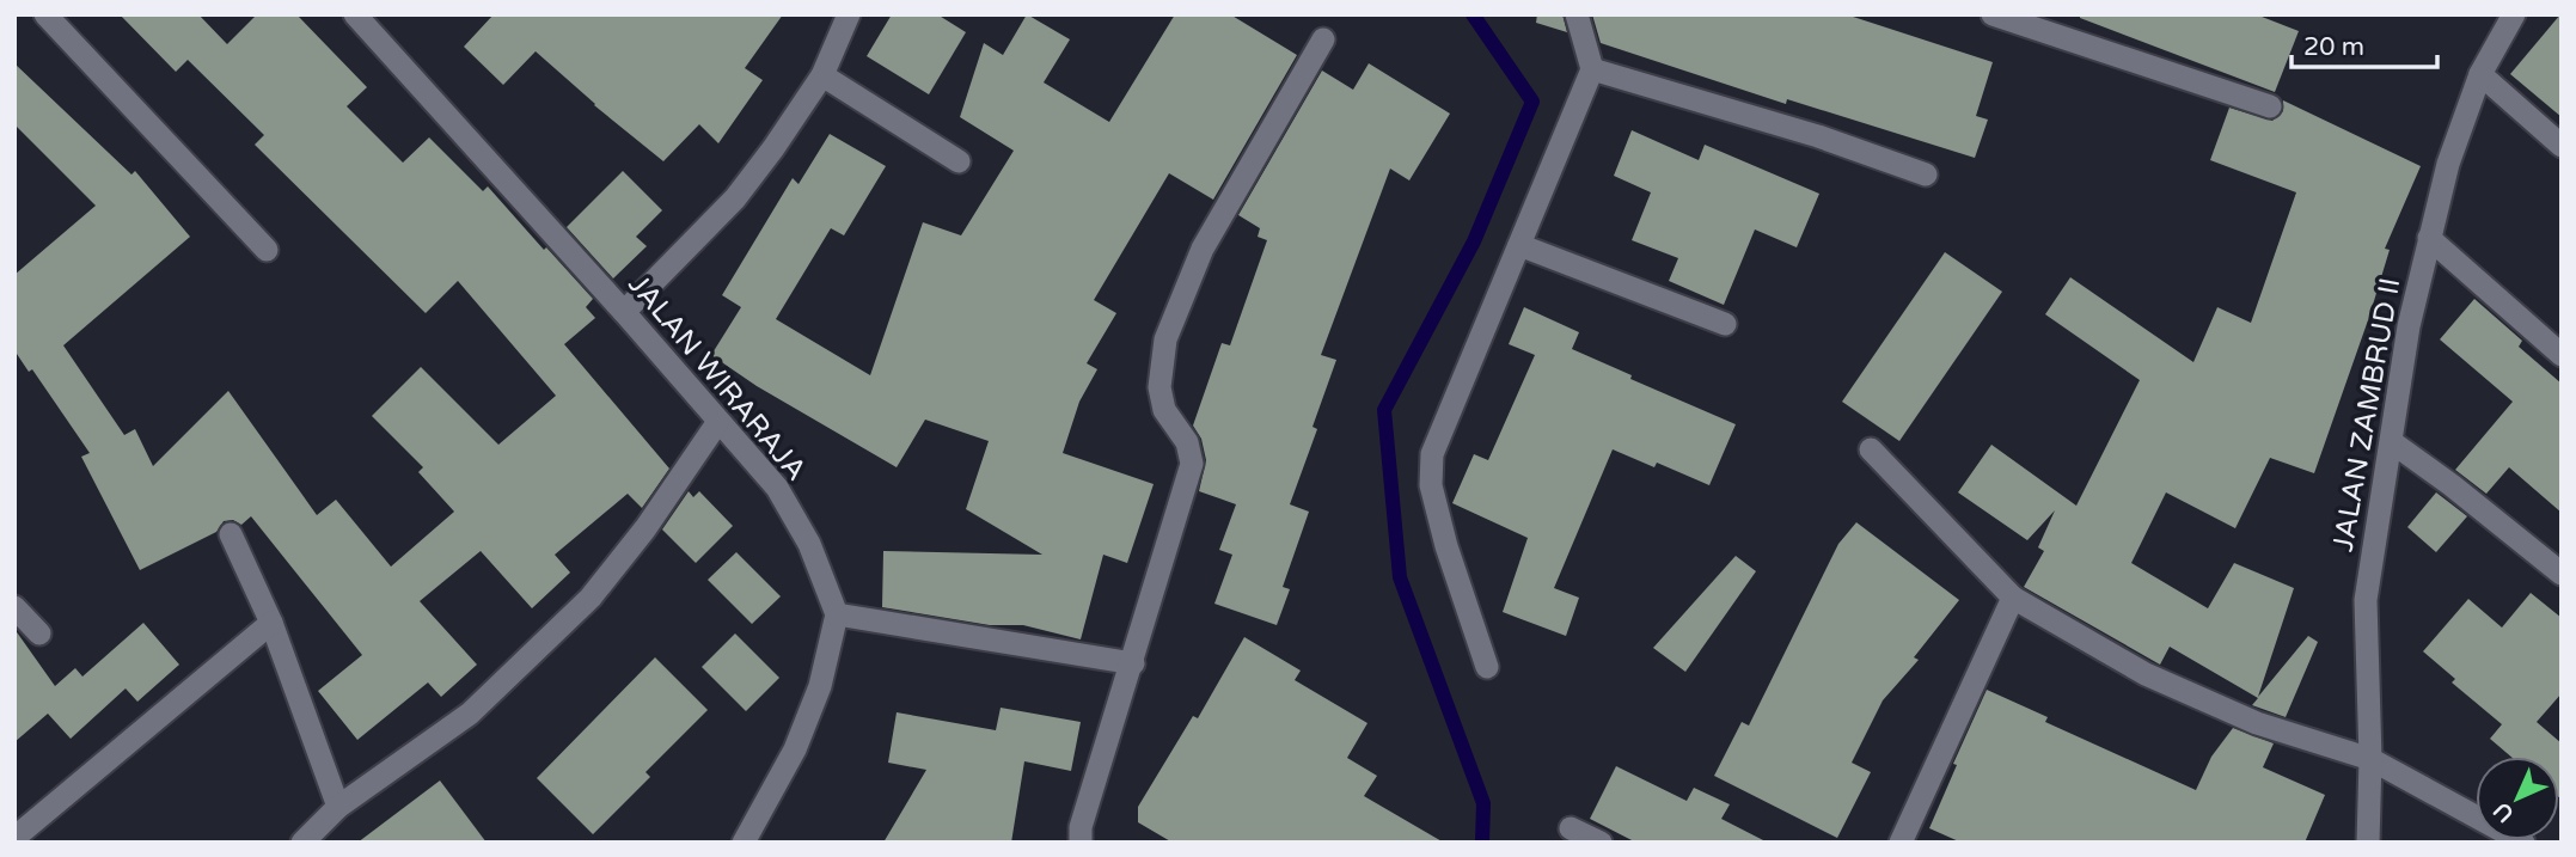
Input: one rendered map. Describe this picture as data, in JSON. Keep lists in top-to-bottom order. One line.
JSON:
{"streets":{"street":["JALAN WIRARAJA","JALAN ZAMBRUD II"]},"scale_bar":"20 m","north":"bottom left"}
